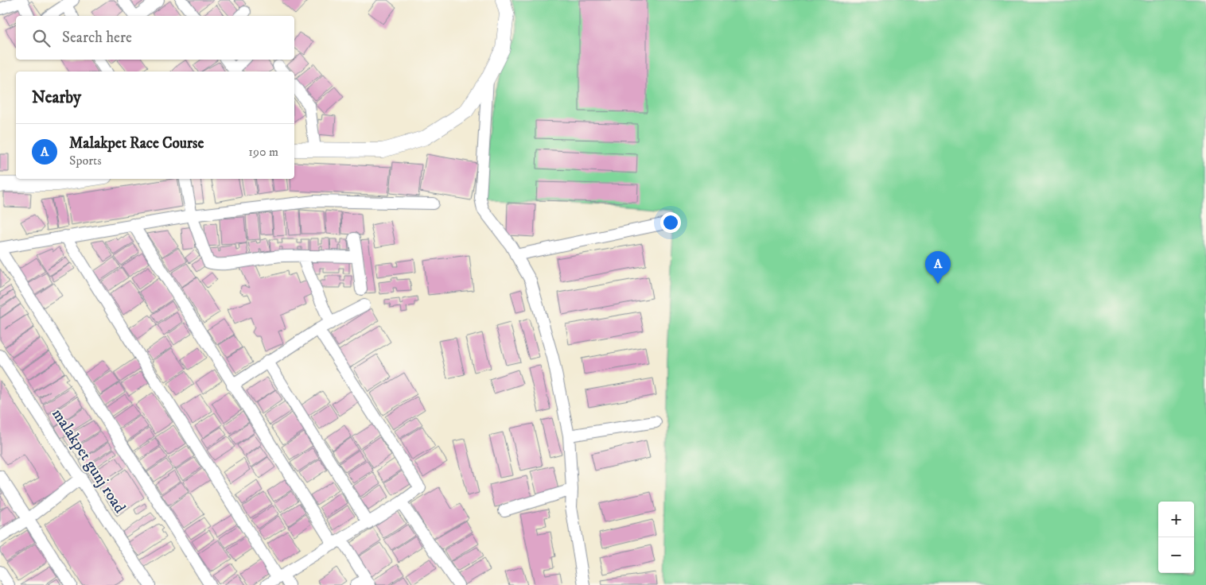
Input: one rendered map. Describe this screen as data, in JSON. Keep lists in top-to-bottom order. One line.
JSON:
{"streets":{"street":["malakpet gunj road"]},"page":{"search":"Search here","heading":"Nearby","list":[{"mark":"A","name":"Malakpet Race Course","note":"Sports","value":"190 m"}],"pins":"A","map_buttons":["+","−"]}}
